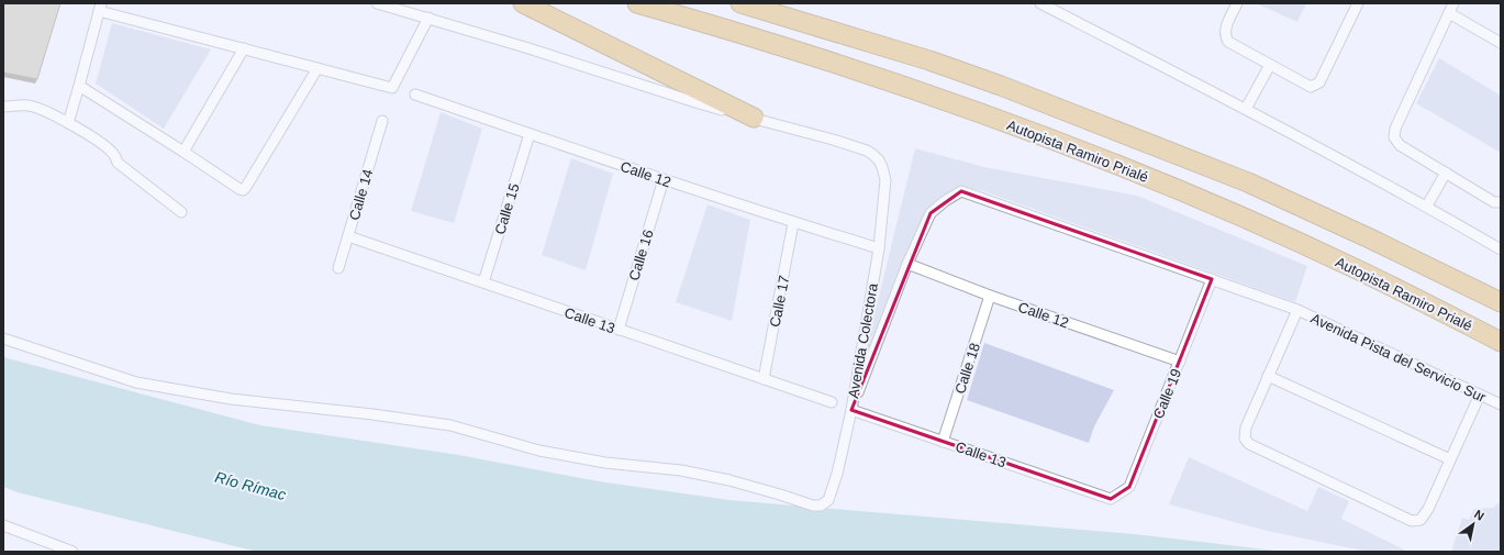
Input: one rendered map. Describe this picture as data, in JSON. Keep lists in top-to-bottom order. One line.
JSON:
{"streets":{"highway":["Autopista Ramiro Prialé"],"street":["Calle 12","Calle 14","Calle 15","Calle 16","Calle 17","Calle 13","Avenida Colectora","Avenida Pista del Servicio Sur","Calle 18","Calle 19"]},"crossings":[["Calle 12","Calle 15"],["Calle 12","Calle 16"],["Calle 12","Calle 17"],["Calle 12","Avenida Colectora"],["Calle 12","Avenida Pista del Servicio Sur"],["Calle 12","Calle 18"],["Calle 12","Calle 19"],["Calle 14","Calle 13"],["Calle 15","Calle 13"],["Calle 16","Calle 13"],["Calle 17","Calle 13"],["Calle 13","Avenida Colectora"],["Calle 13","Calle 18"],["Calle 13","Calle 19"],["Avenida Pista del Servicio Sur","Calle 19"]],"water":["Río Rímac"],"north":"top right"}
